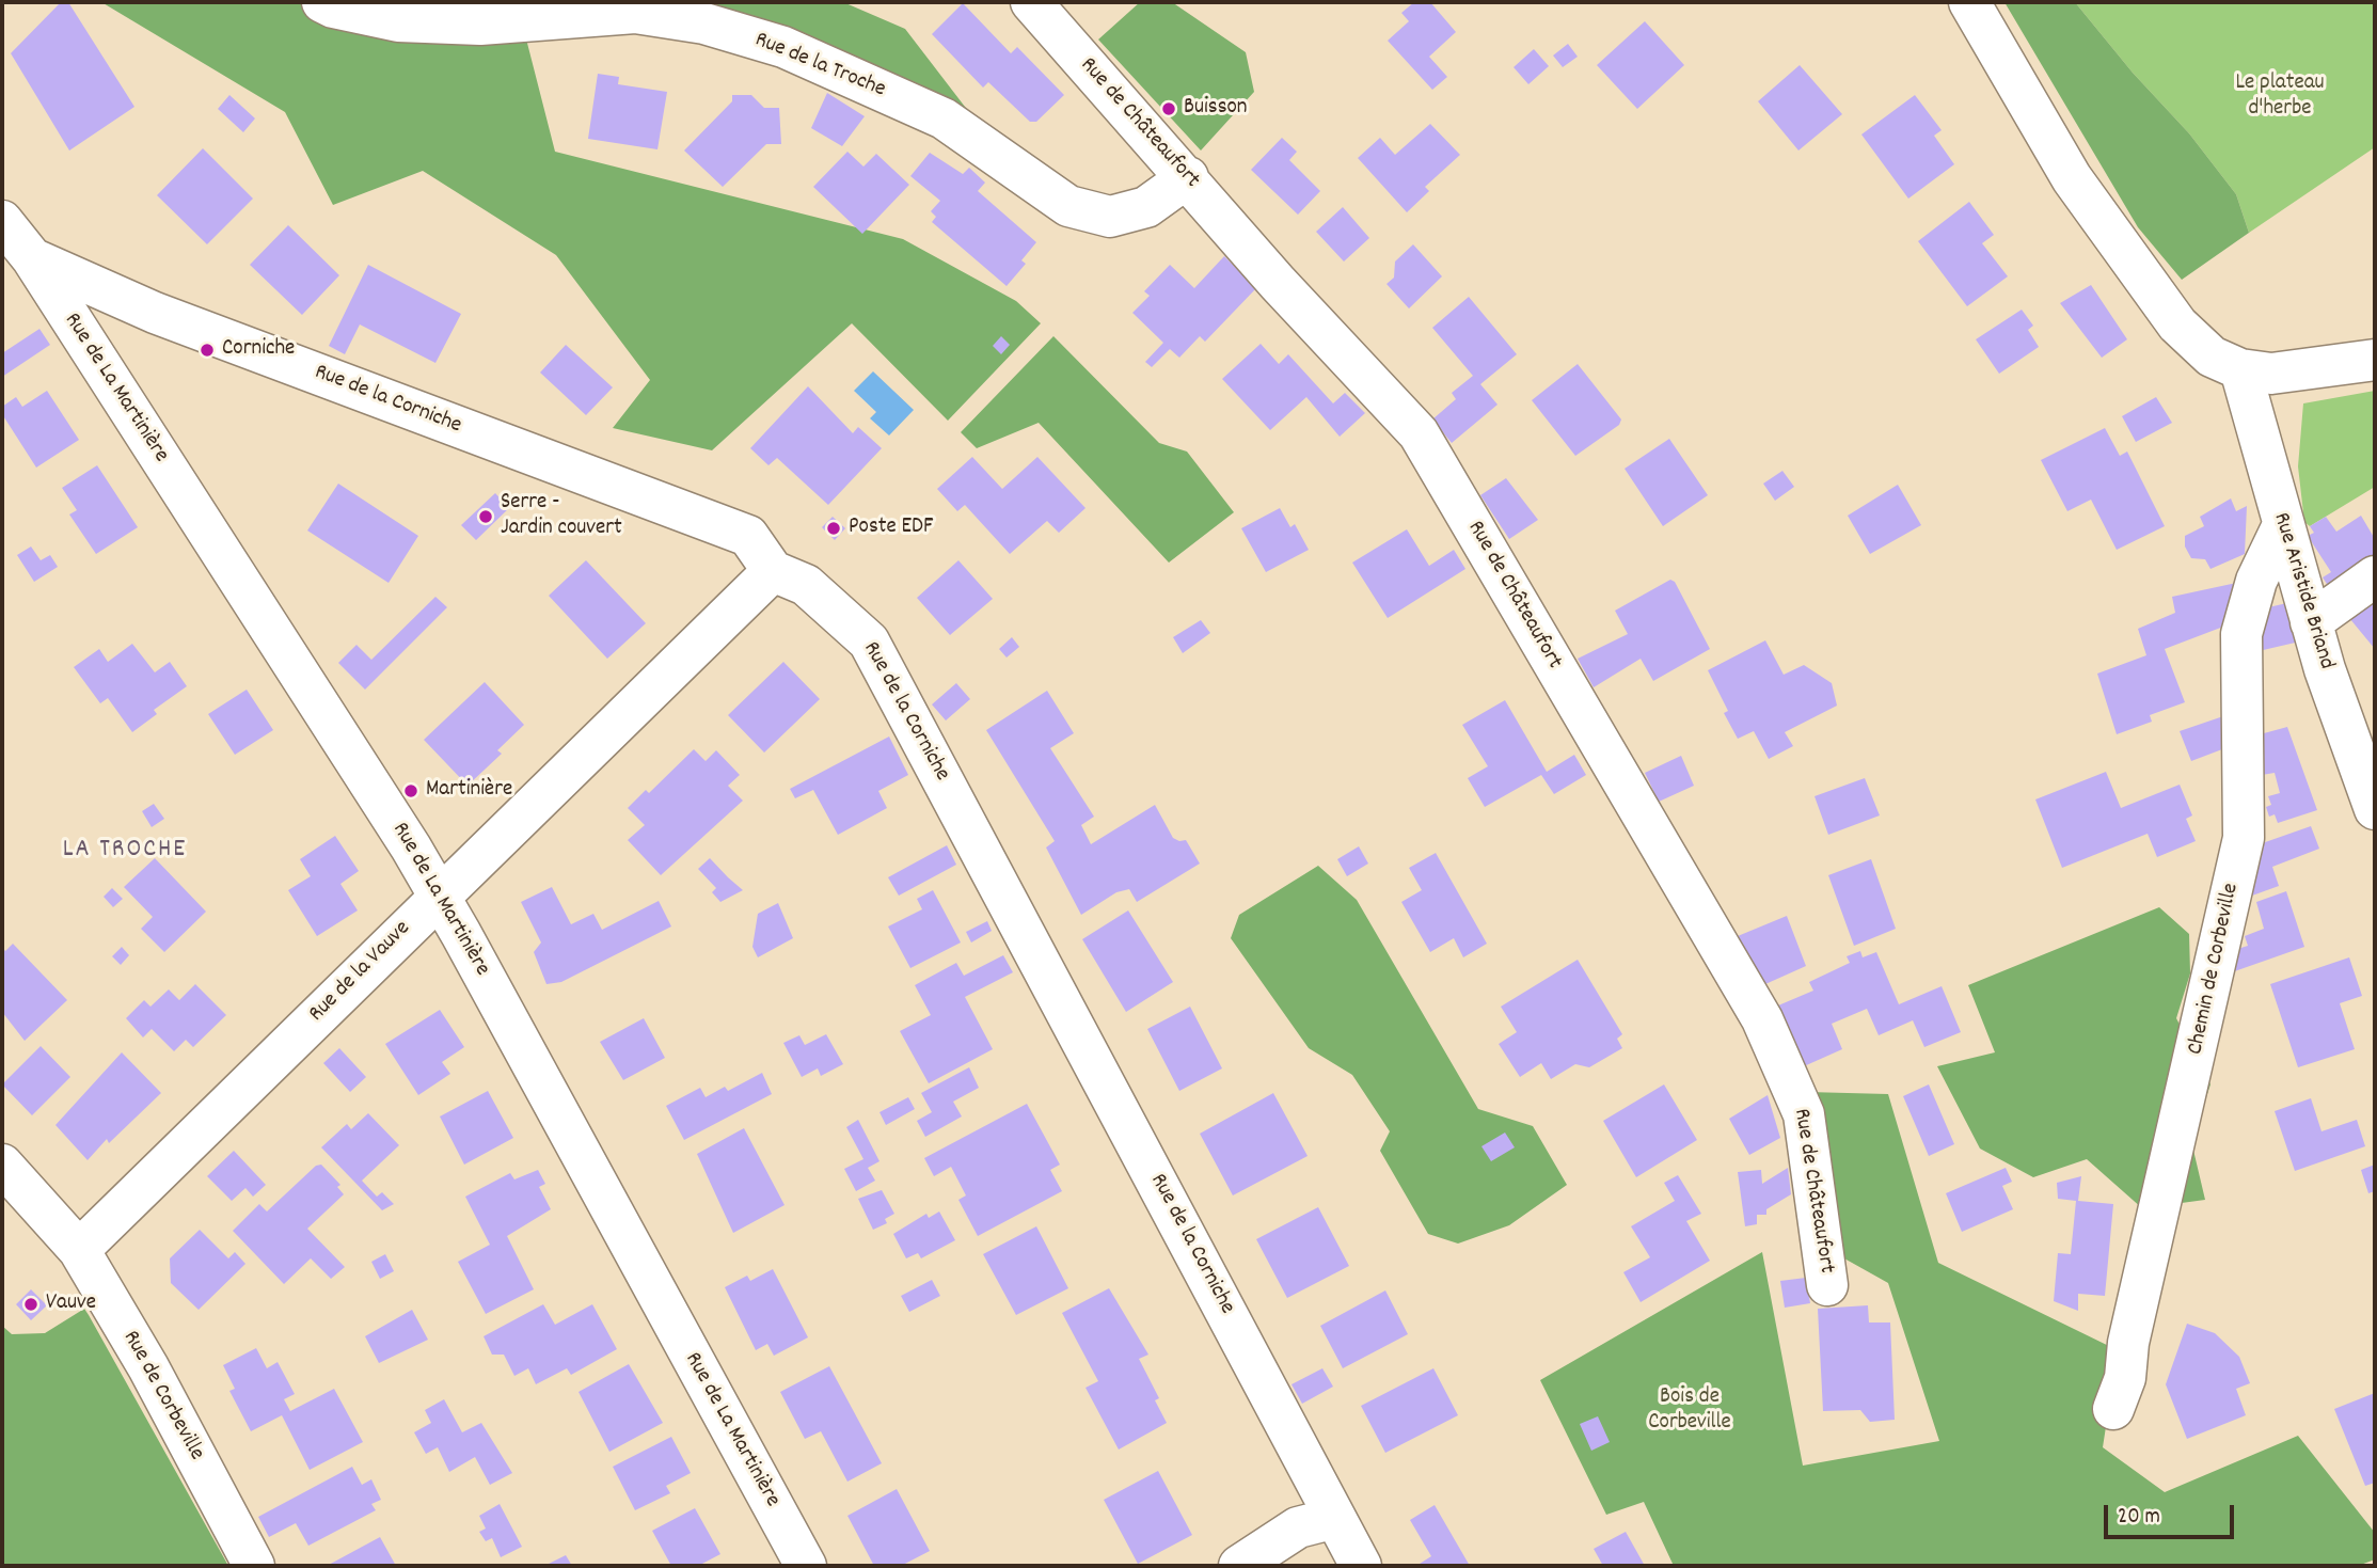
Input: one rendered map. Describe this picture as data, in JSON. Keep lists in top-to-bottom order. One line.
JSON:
{"streets":{"street":["Rue de la Troche","Rue de Châteaufort","Rue de La Martinière","Rue de la Corniche","Rue Aristide Briand","Chemin de Corbeville","Rue de la Vauve","Rue de Corbeville"]},"crossings":[["Rue de la Troche","Rue de Châteaufort"],["Rue de La Martinière","Rue de la Corniche"],["Rue de La Martinière","Rue de la Vauve"],["Rue de la Corniche","Rue de la Vauve"],["Rue Aristide Briand","Chemin de Corbeville"],["Rue de la Vauve","Rue de Corbeville"]],"districts":["LA TROCHE"],"parks":["Le plateau d'herbe","Bois de Corbeville"],"places":["Buisson","Corniche","Serre - Jardin couvert","Poste EDF","Martinière","Vauve"],"scale_bar":"20 m"}
